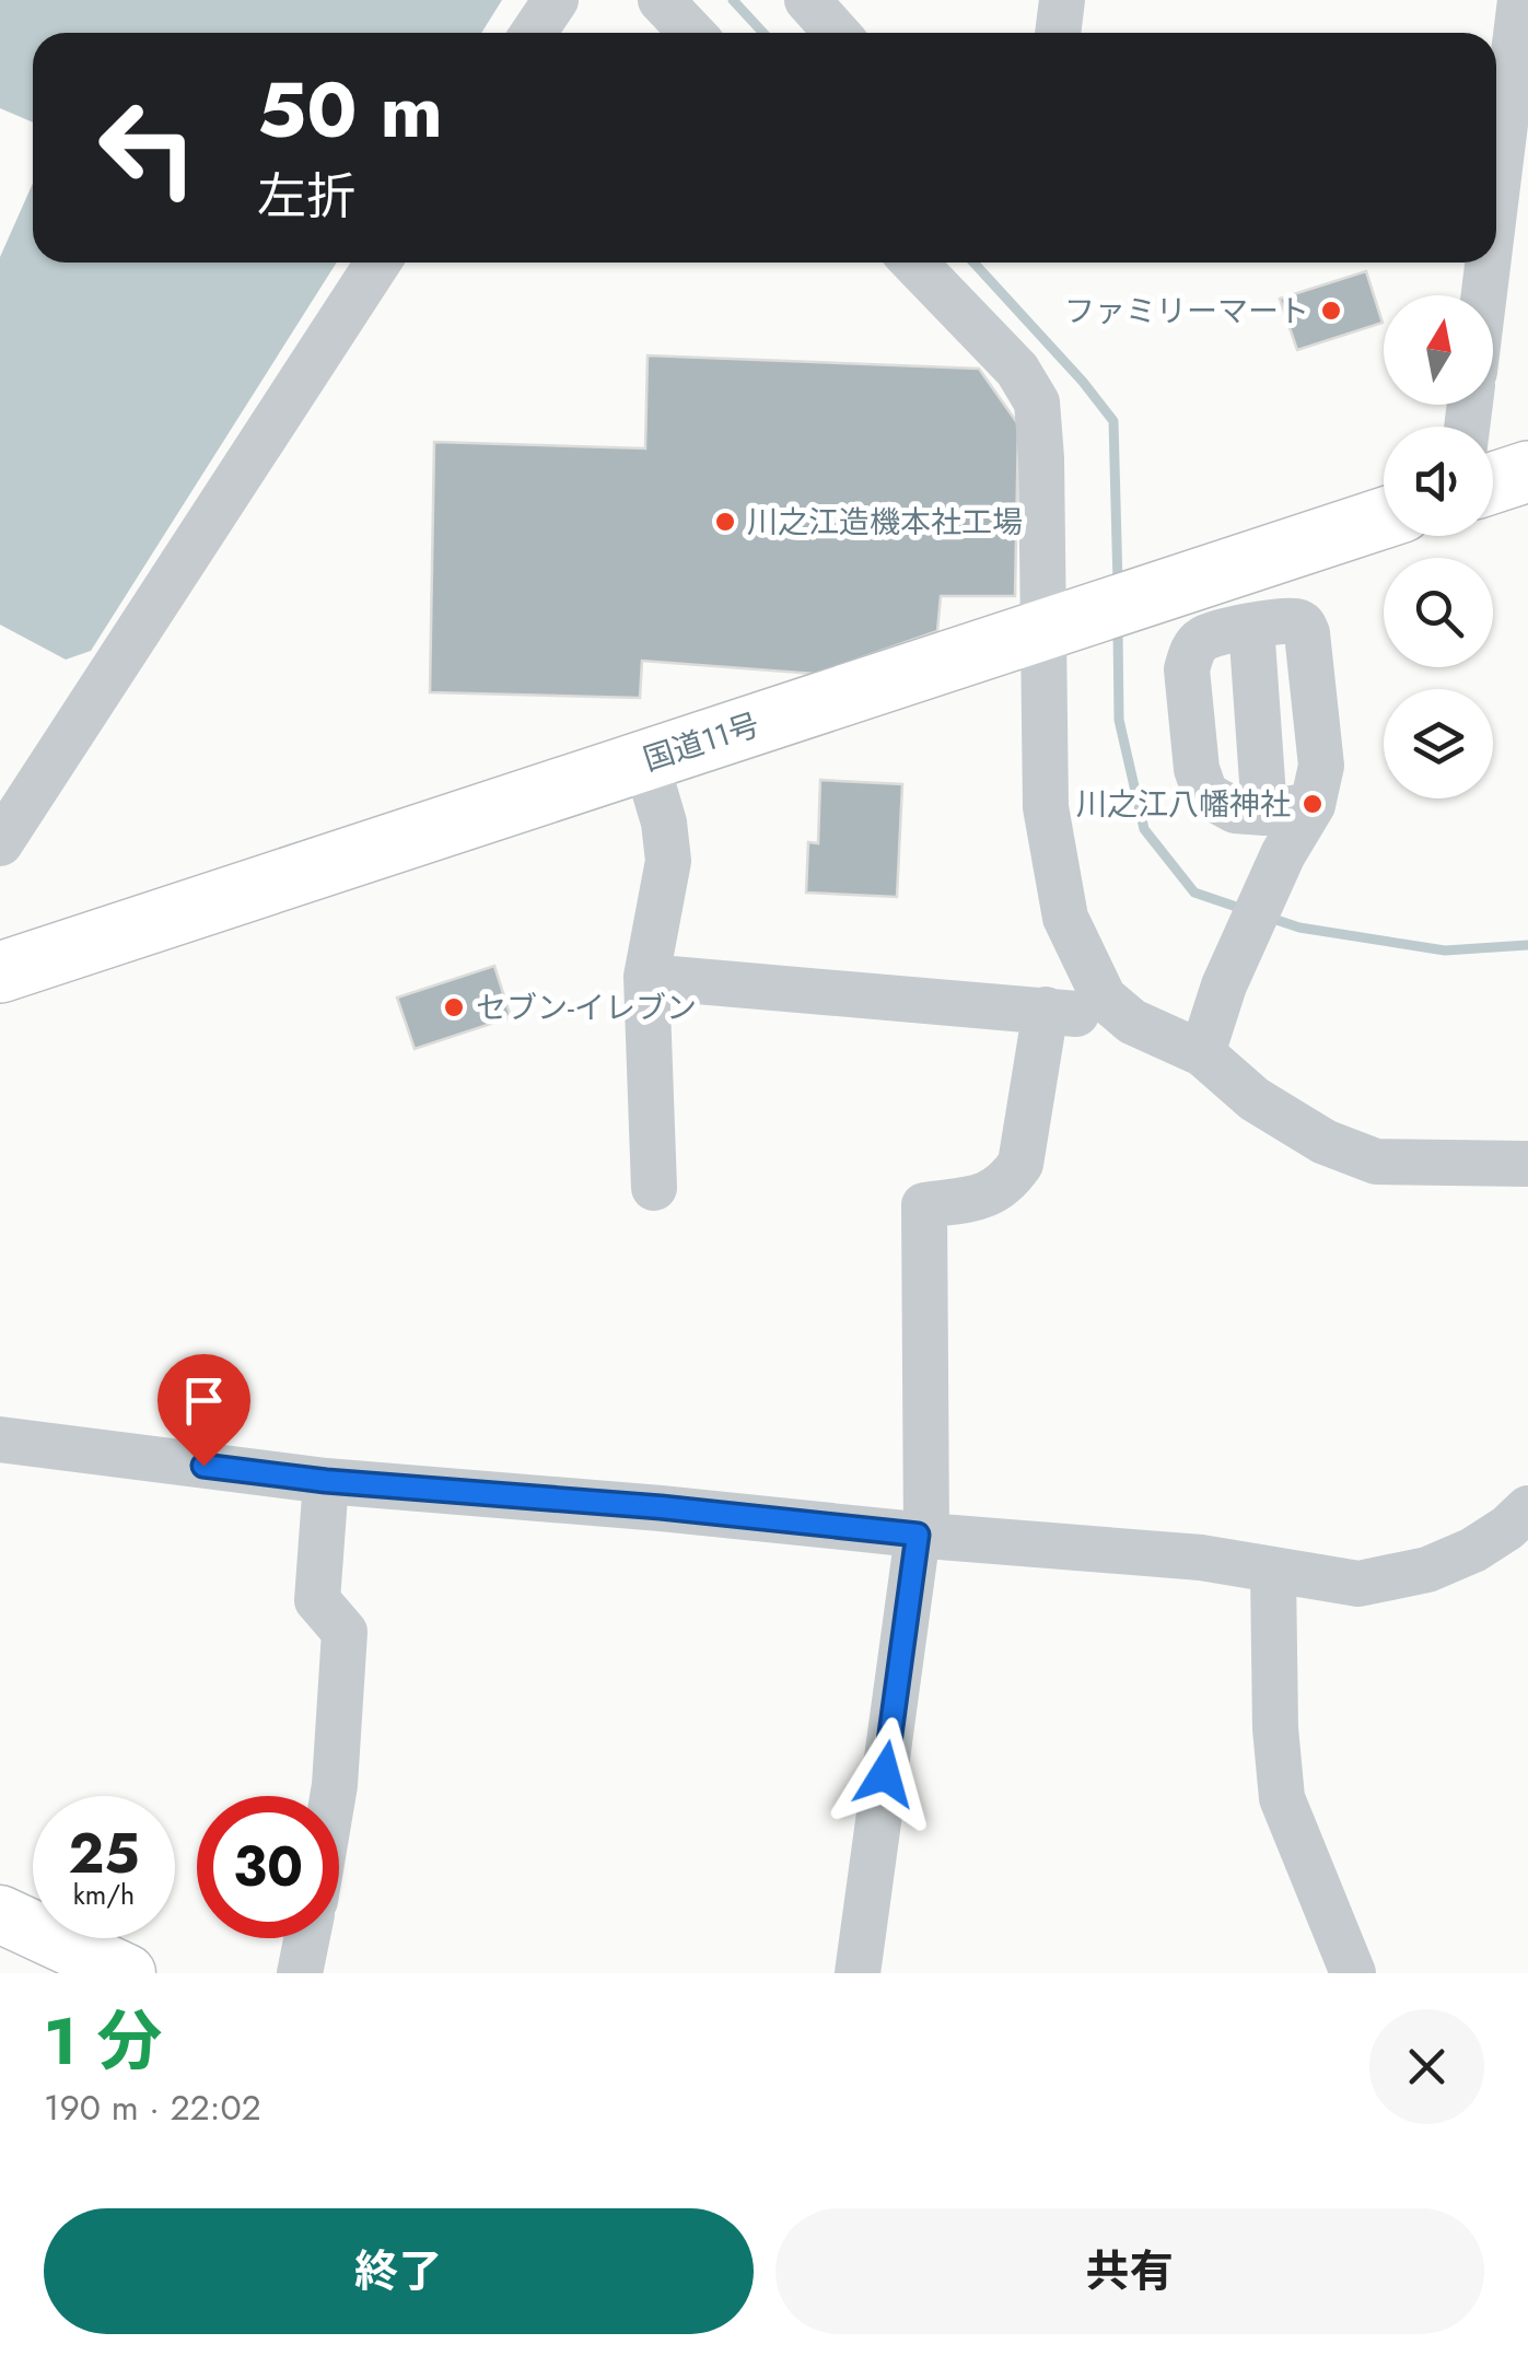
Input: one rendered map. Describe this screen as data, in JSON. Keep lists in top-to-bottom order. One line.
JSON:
{"streets":{"highway":["国道11号"]},"places":["ファミリーマート","川之江造機本社工場","川之江八幡神社","セブン-イレブン"],"north":"top","page":{"turn":["50 m","左折"],"speed":"25 km/h","limit":"30","heading":["1 分","190 m · 22:02"],"buttons":["終了","共有"]}}
